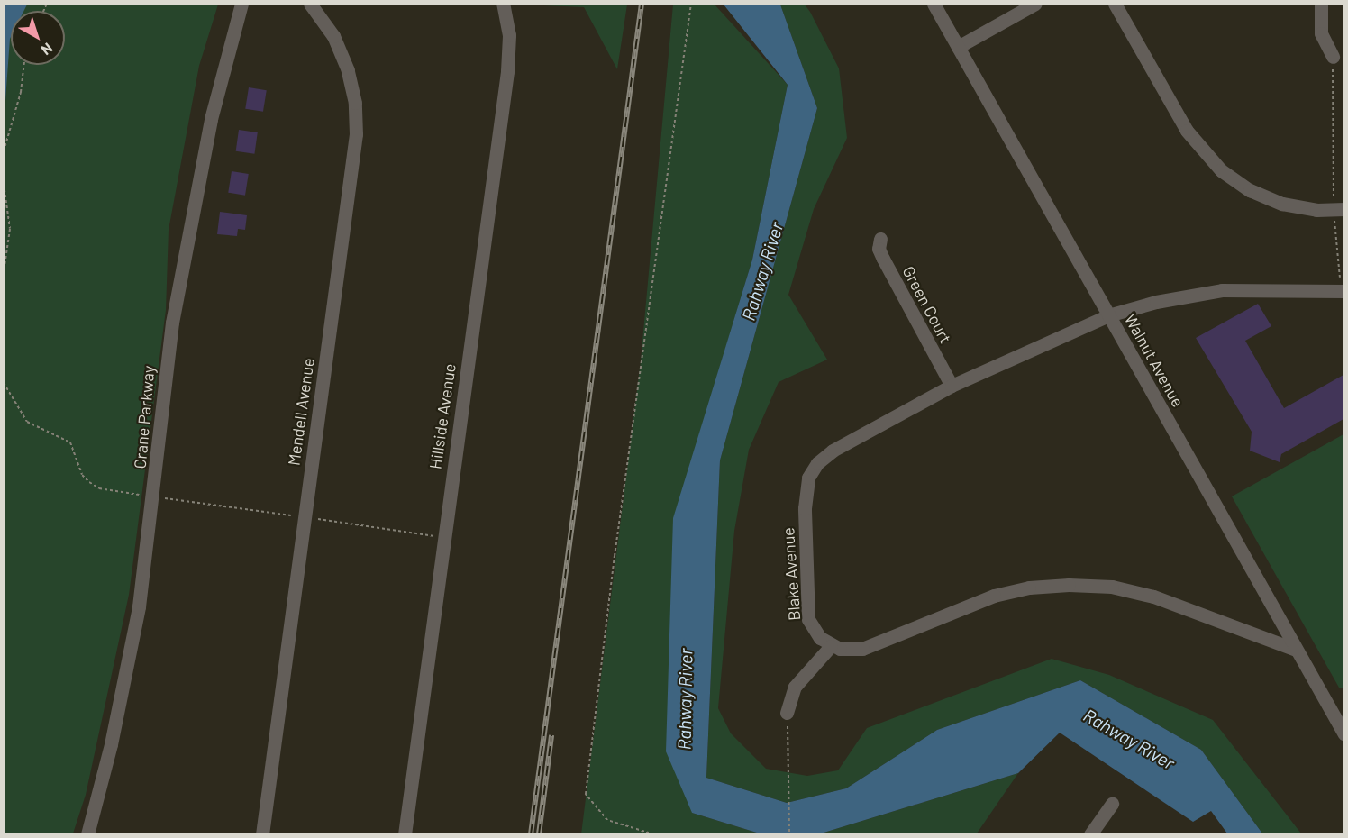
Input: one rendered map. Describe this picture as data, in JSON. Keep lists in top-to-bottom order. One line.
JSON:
{"streets":{"street":["Green Court","Walnut Avenue","Mendell Avenue","Hillside Avenue","Crane Parkway","Blake Avenue"]},"crossings":[["Green Court","Blake Avenue"],["Walnut Avenue","Blake Avenue"]],"water":["Rahway River"],"north":"bottom right"}
